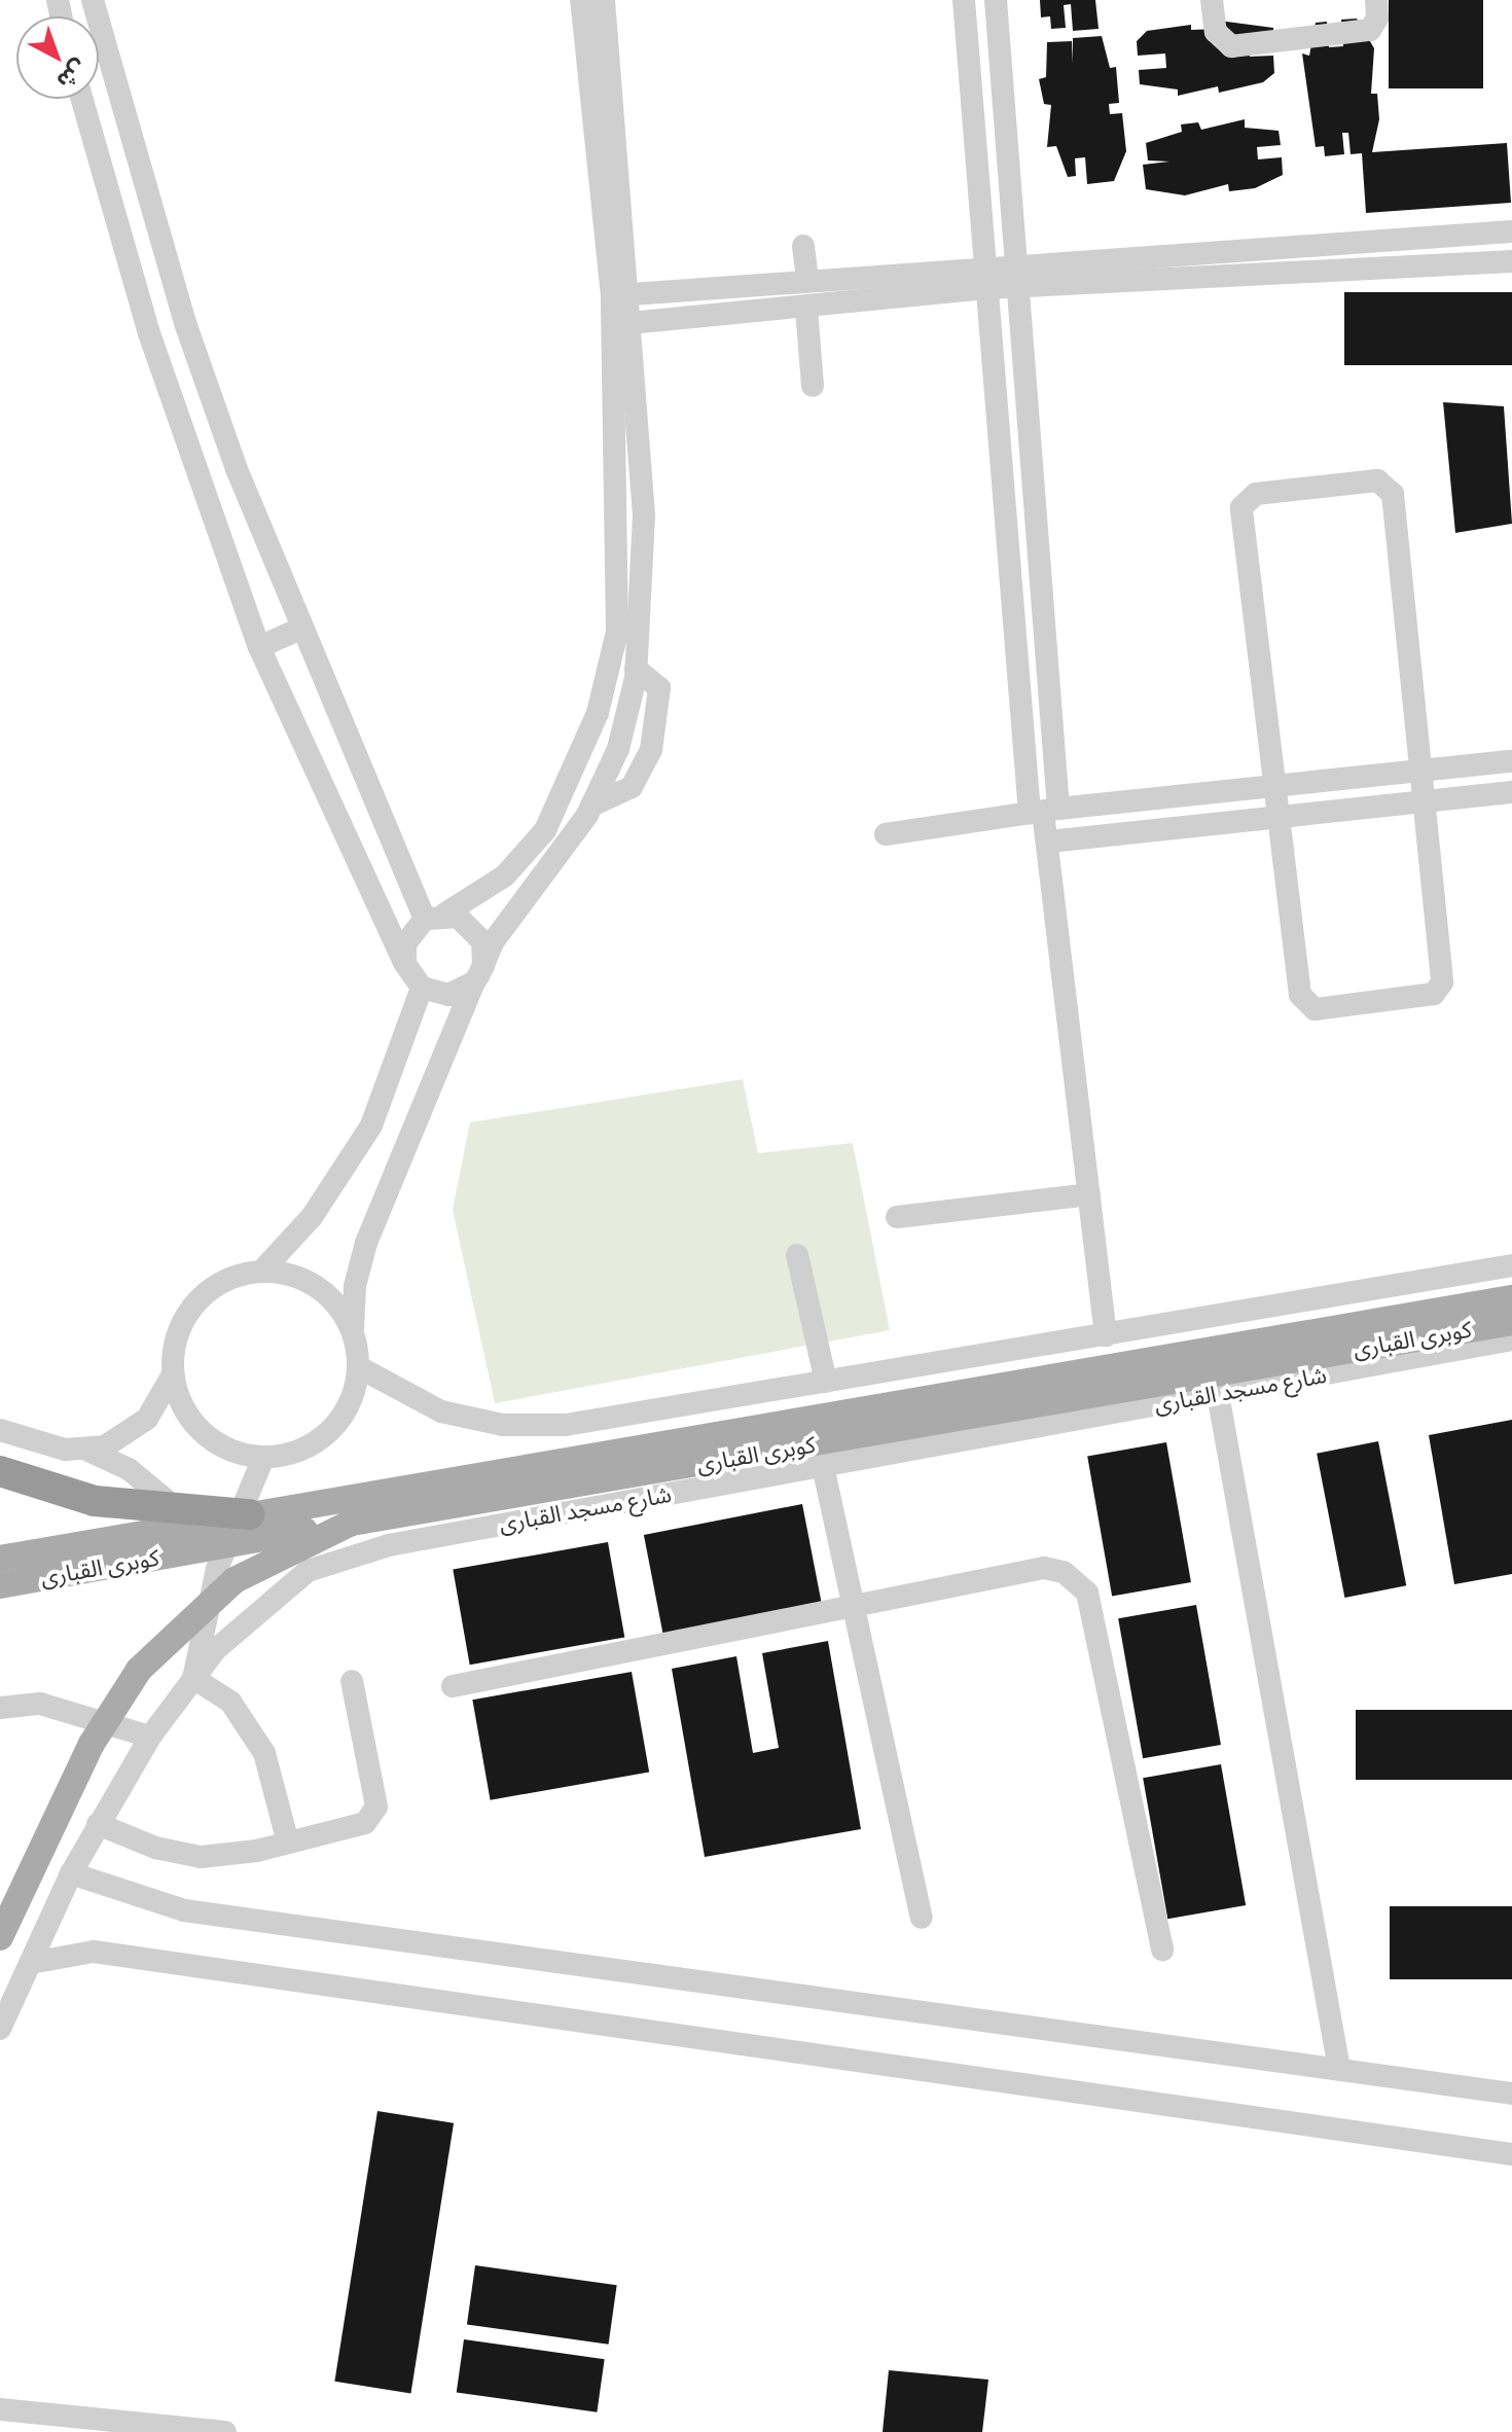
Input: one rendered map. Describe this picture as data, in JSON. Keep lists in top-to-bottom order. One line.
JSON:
{"streets":{"main road":["كوبرى القبارى"],"street":["شارع مسجد القبارى"]},"north":"bottom right"}
